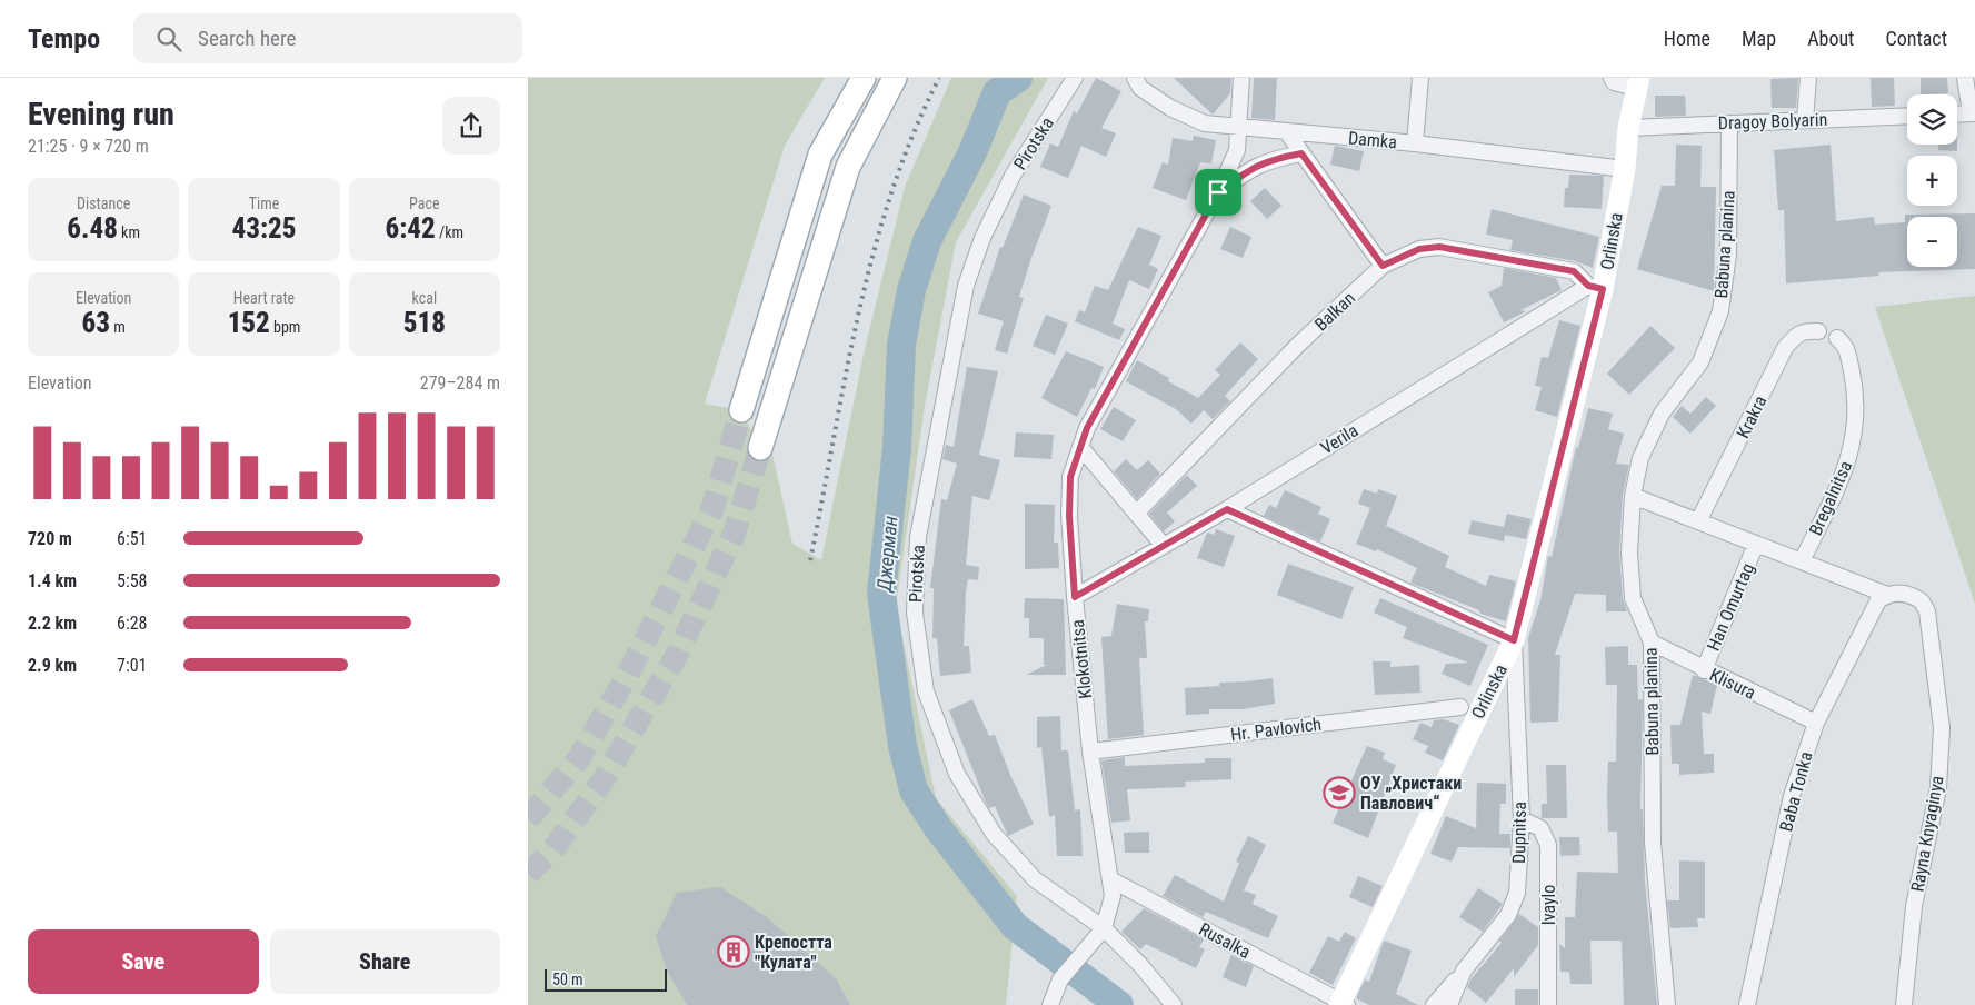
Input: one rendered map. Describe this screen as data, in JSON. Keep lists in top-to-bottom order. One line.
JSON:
{"streets":{"street":["Dragoy Bolyarin","Damka","Pirotska","Orlinska","Babuna planina","Balkan","Krakra","Verila","Bregalnitsa","Han Omurtag","Klokotnitsa","Klisura","Hr. Pavlovich","Baba Tonka","Dupnitsa","Rayna Knyaginya","Ivaylo","Rusalka"]},"crossings":[["Dragoy Bolyarin","Orlinska"],["Dragoy Bolyarin","Babuna planina"],["Damka","Orlinska"],["Damka","Klokotnitsa"],["Pirotska","Klokotnitsa"],["Orlinska","Balkan"],["Orlinska","Verila"],["Orlinska","Dupnitsa"],["Orlinska","Rusalka"],["Babuna planina","Klisura"],["Babuna planina","Rayna Knyaginya"],["Balkan","Verila"],["Krakra","Rayna Knyaginya"],["Verila","Klokotnitsa"],["Bregalnitsa","Rayna Knyaginya"],["Han Omurtag","Klisura"],["Han Omurtag","Rayna Knyaginya"],["Klokotnitsa","Hr. Pavlovich"],["Klokotnitsa","Rusalka"],["Klisura","Baba Tonka"],["Baba Tonka","Rayna Knyaginya"],["Dupnitsa","Ivaylo"]],"water":["Джерман"],"places":{"school or university":["ОУ „Христаки Павлович“"],"building":["Крепостта \"Кулата\""]},"scale_bar":"50 m","page":{"header":"Tempo","search":"Search here","nav":["Home","Map","About","Contact"],"heading":["Evening run","21:25 · 9 × 720 m"],"map_buttons":["+","−"],"stats":[["Distance","6.48 km"],["Time","43:25"],["Pace","6:42 /km"],["Elevation","63 m"],["Heart rate","152 bpm"],["kcal","518"]],"chart":["Elevation","279–284 m"],"list":[{"name":"720 m","note":"6:51"},{"name":"1.4 km","note":"5:58"},{"name":"2.2 km","note":"6:28"},{"name":"2.9 km","note":"7:01"}],"buttons":["Save","Share"],"scale":"50 m"}}
